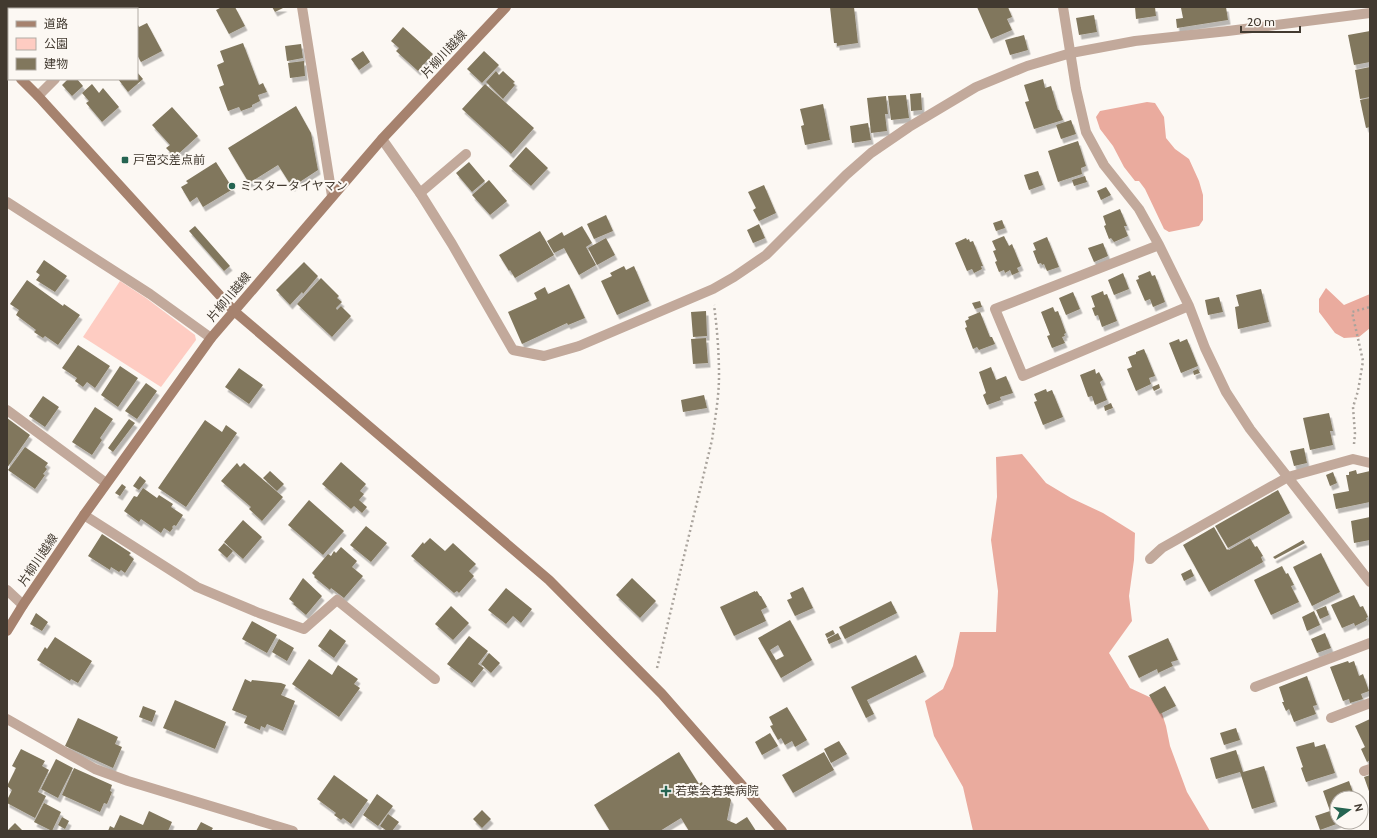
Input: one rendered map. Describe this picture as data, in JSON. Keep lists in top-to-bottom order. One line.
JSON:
{"streets":{"street":["片柳川越線"]},"places":{"transit":["戸宮交差点前"],"other":["ミスタータイヤマン"],"health":["若葉会若葉病院"]},"legend":["道路","公園","建物"],"scale_bar":"20 m","north":"right"}
